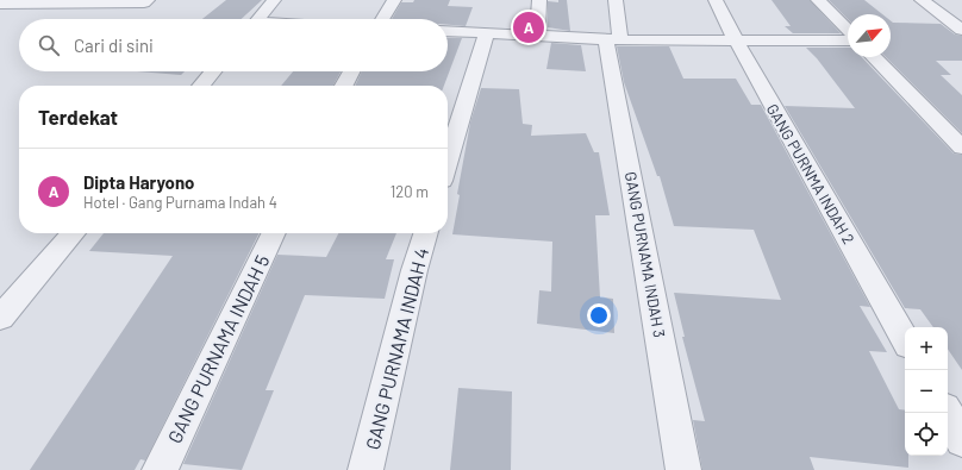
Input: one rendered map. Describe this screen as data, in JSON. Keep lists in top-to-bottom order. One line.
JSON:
{"streets":{"street":["GANG PURNMA INDAH 2","GANG PURNAMA INDAH 3","GANG PURNAMA INDAH 5","GANG PURNAMA INDAH 4"]},"north":"top right","page":{"pins":"A","search":"Cari di sini","heading":"Terdekat","list":[{"mark":"A","name":"Dipta Haryono","note":"Hotel · Gang Purnama Indah 4","value":"120 m"}],"map_buttons":["+","−"]}}
